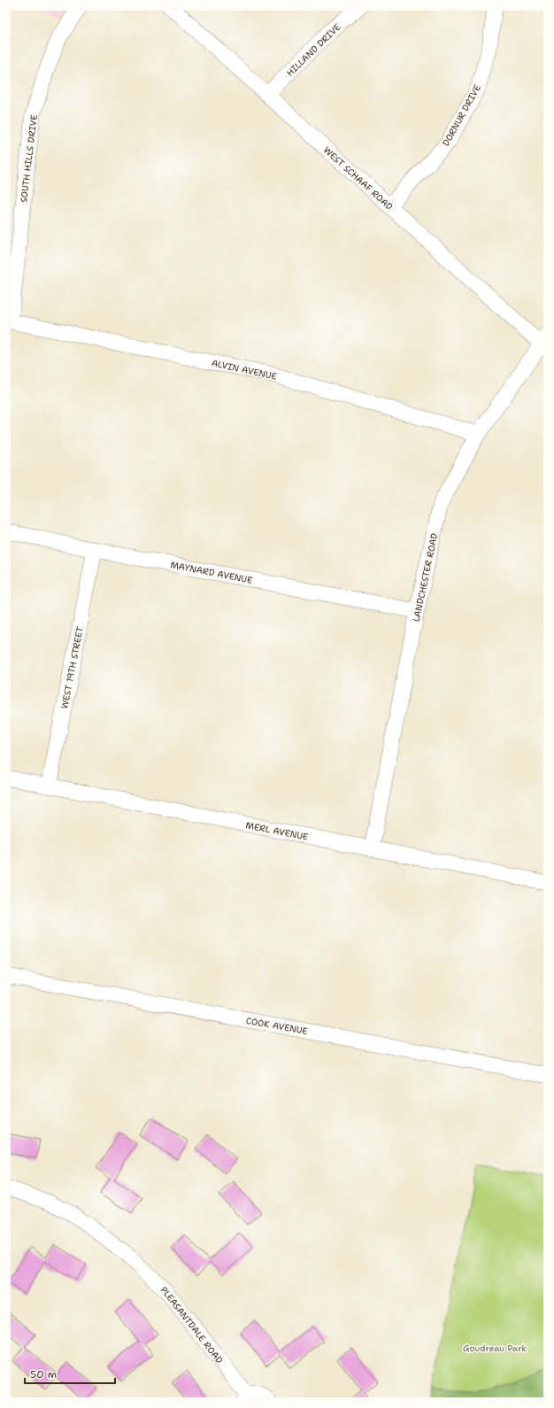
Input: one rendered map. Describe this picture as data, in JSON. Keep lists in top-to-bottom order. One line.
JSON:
{"streets":{"street":["HILLAND DRIVE","DORNUR DRIVE","SOUTH HILLS DRIVE","WEST SCHAAF ROAD","ALVIN AVENUE","MAYNARD AVENUE","LANDCHESTER ROAD","WEST 19TH STREET","MERL AVENUE","COOK AVENUE","PLEASANTDALE ROAD"]},"crossings":[["HILLAND DRIVE","WEST SCHAAF ROAD"],["DORNUR DRIVE","WEST SCHAAF ROAD"],["SOUTH HILLS DRIVE","ALVIN AVENUE"],["WEST SCHAAF ROAD","LANDCHESTER ROAD"],["ALVIN AVENUE","LANDCHESTER ROAD"],["MAYNARD AVENUE","LANDCHESTER ROAD"],["MAYNARD AVENUE","WEST 19TH STREET"],["LANDCHESTER ROAD","MERL AVENUE"],["WEST 19TH STREET","MERL AVENUE"]],"parks":["Goudreau Park"],"scale_bar":"50 m"}
